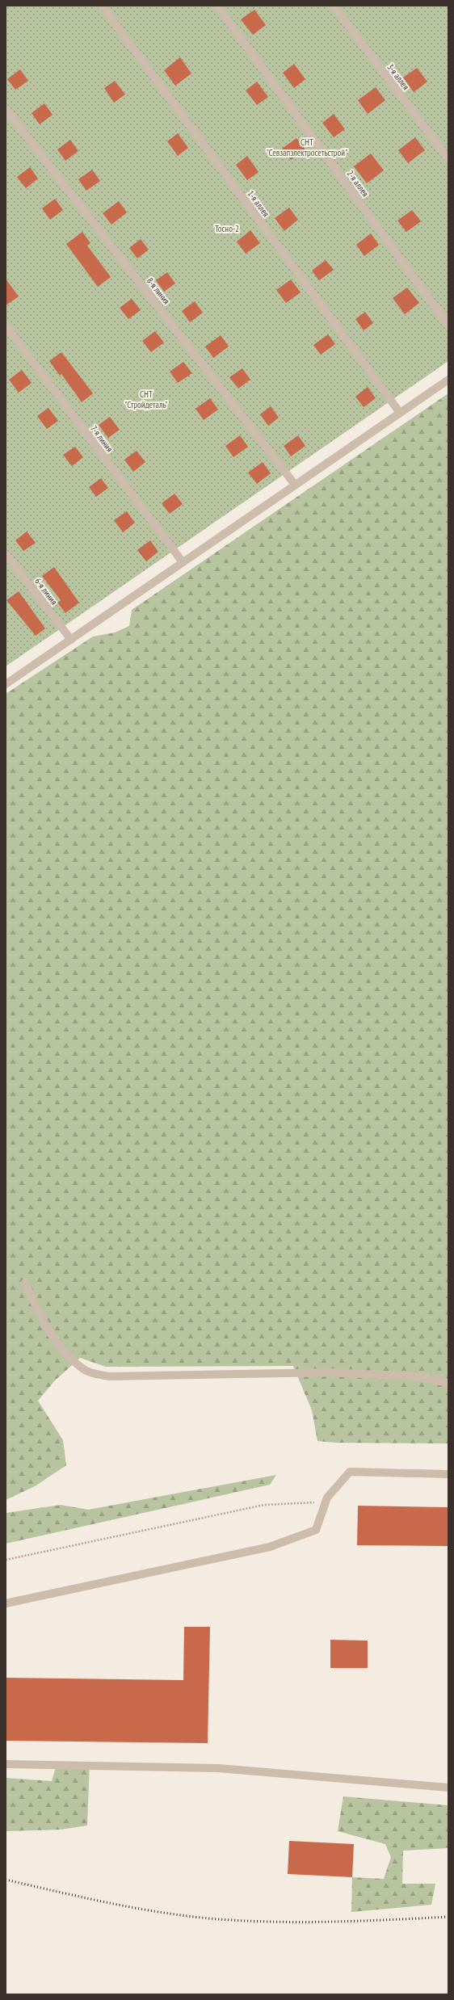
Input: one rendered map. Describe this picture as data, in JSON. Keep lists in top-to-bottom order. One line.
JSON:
{"streets":{"street":["3-я аллея","2-я аллея","1-я аллея","8-я линия","7-я линия","6-я линия"]},"parks":["СНТ \"Севзапэлектросетьстрой\"","Тосно-2","СНТ \"Стройдеталь\""]}
